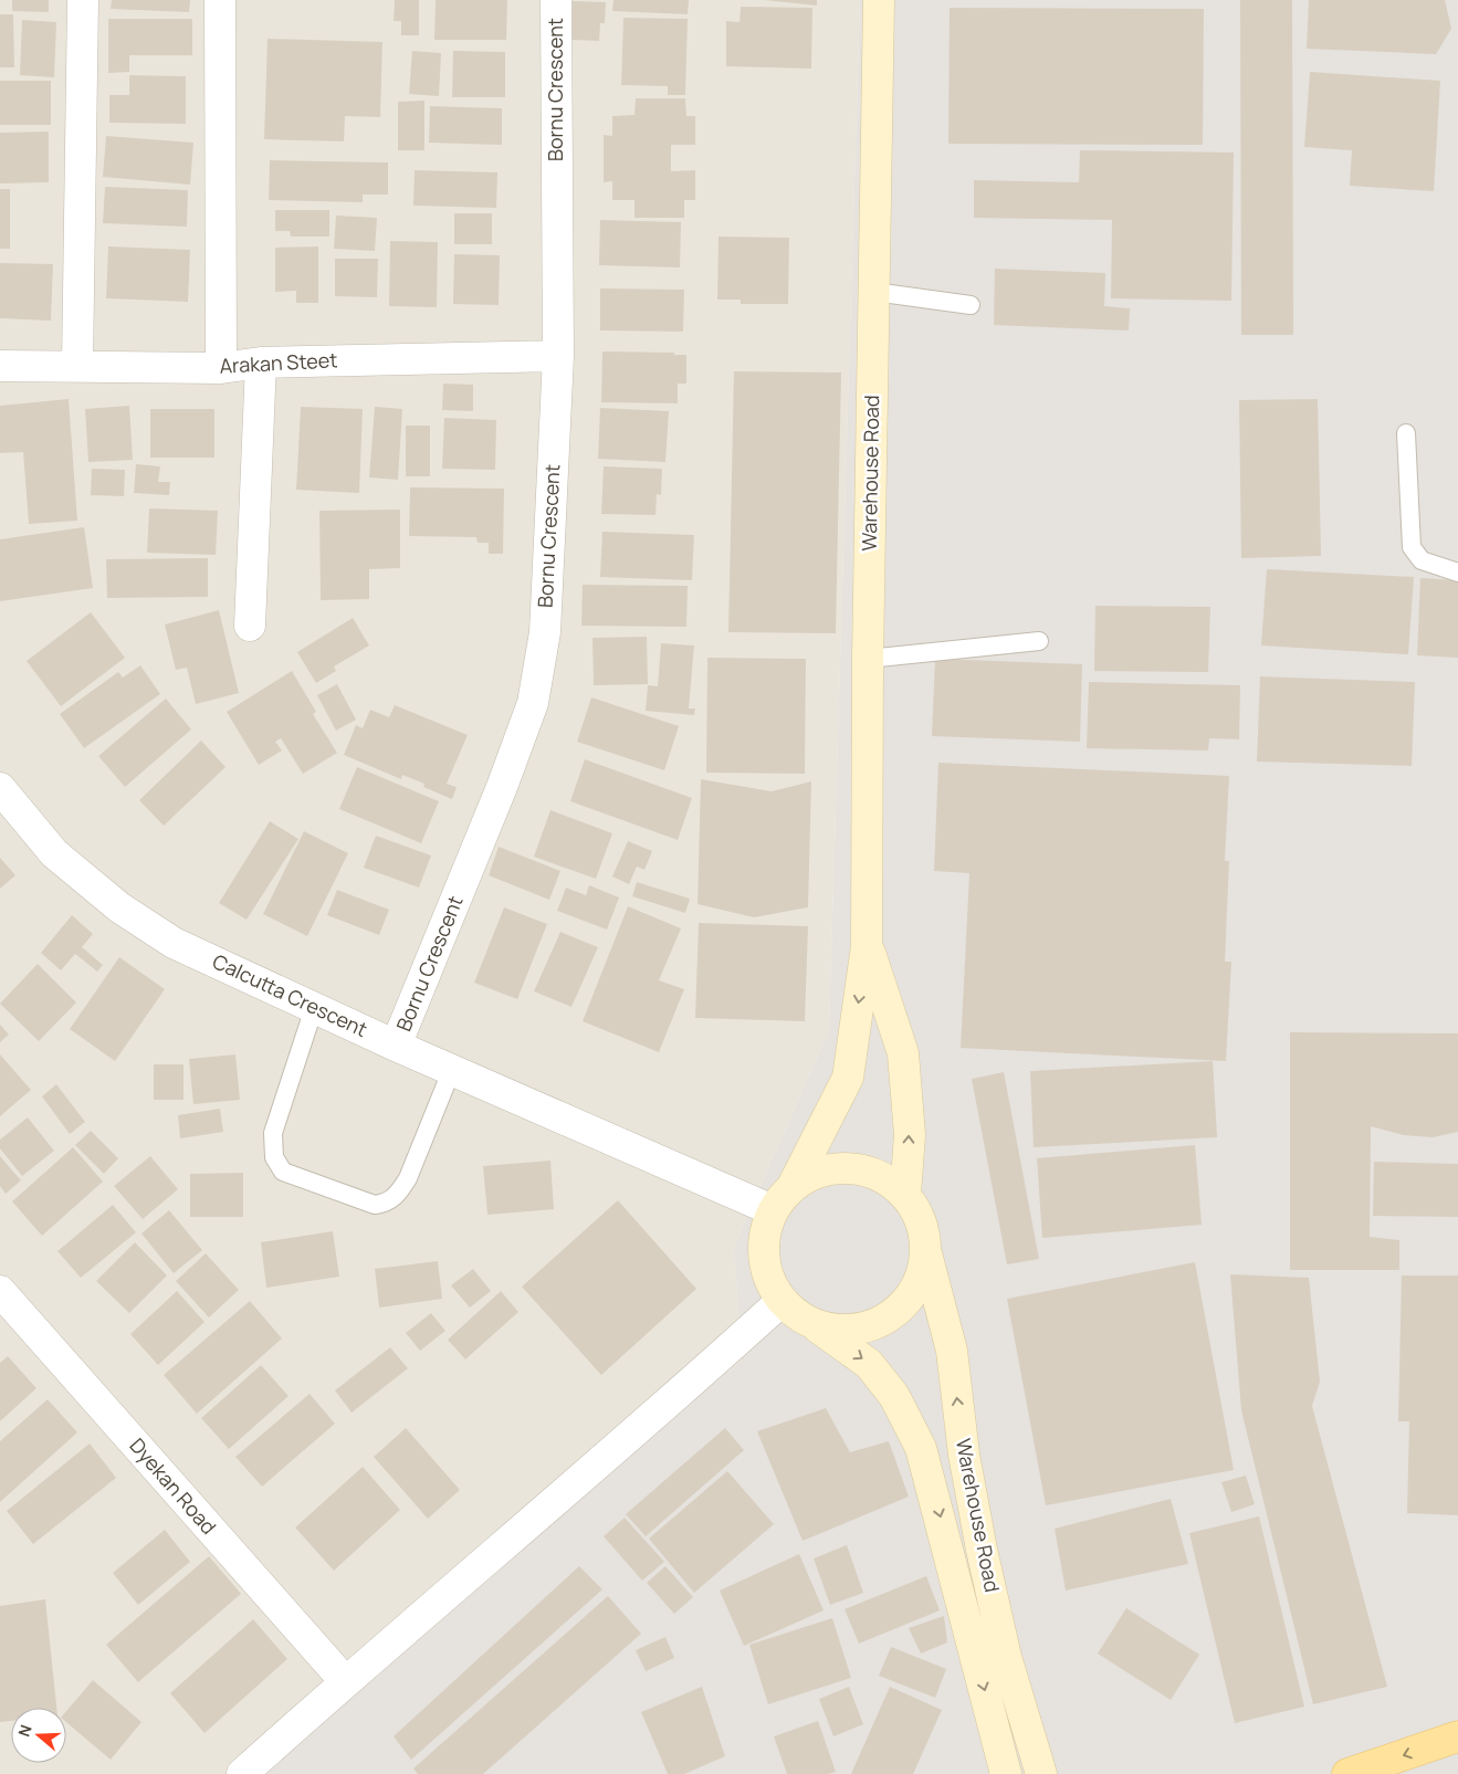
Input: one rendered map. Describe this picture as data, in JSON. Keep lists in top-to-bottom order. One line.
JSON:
{"streets":{"main road":["Warehouse Road"],"street":["Bornu Crescent","Arakan Steet","Calcutta Crescent","Dyekan Road"]},"crossings":[["Bornu Crescent","Arakan Steet"],["Bornu Crescent","Calcutta Crescent"],["Warehouse Road","Calcutta Crescent"]],"north":"left"}
